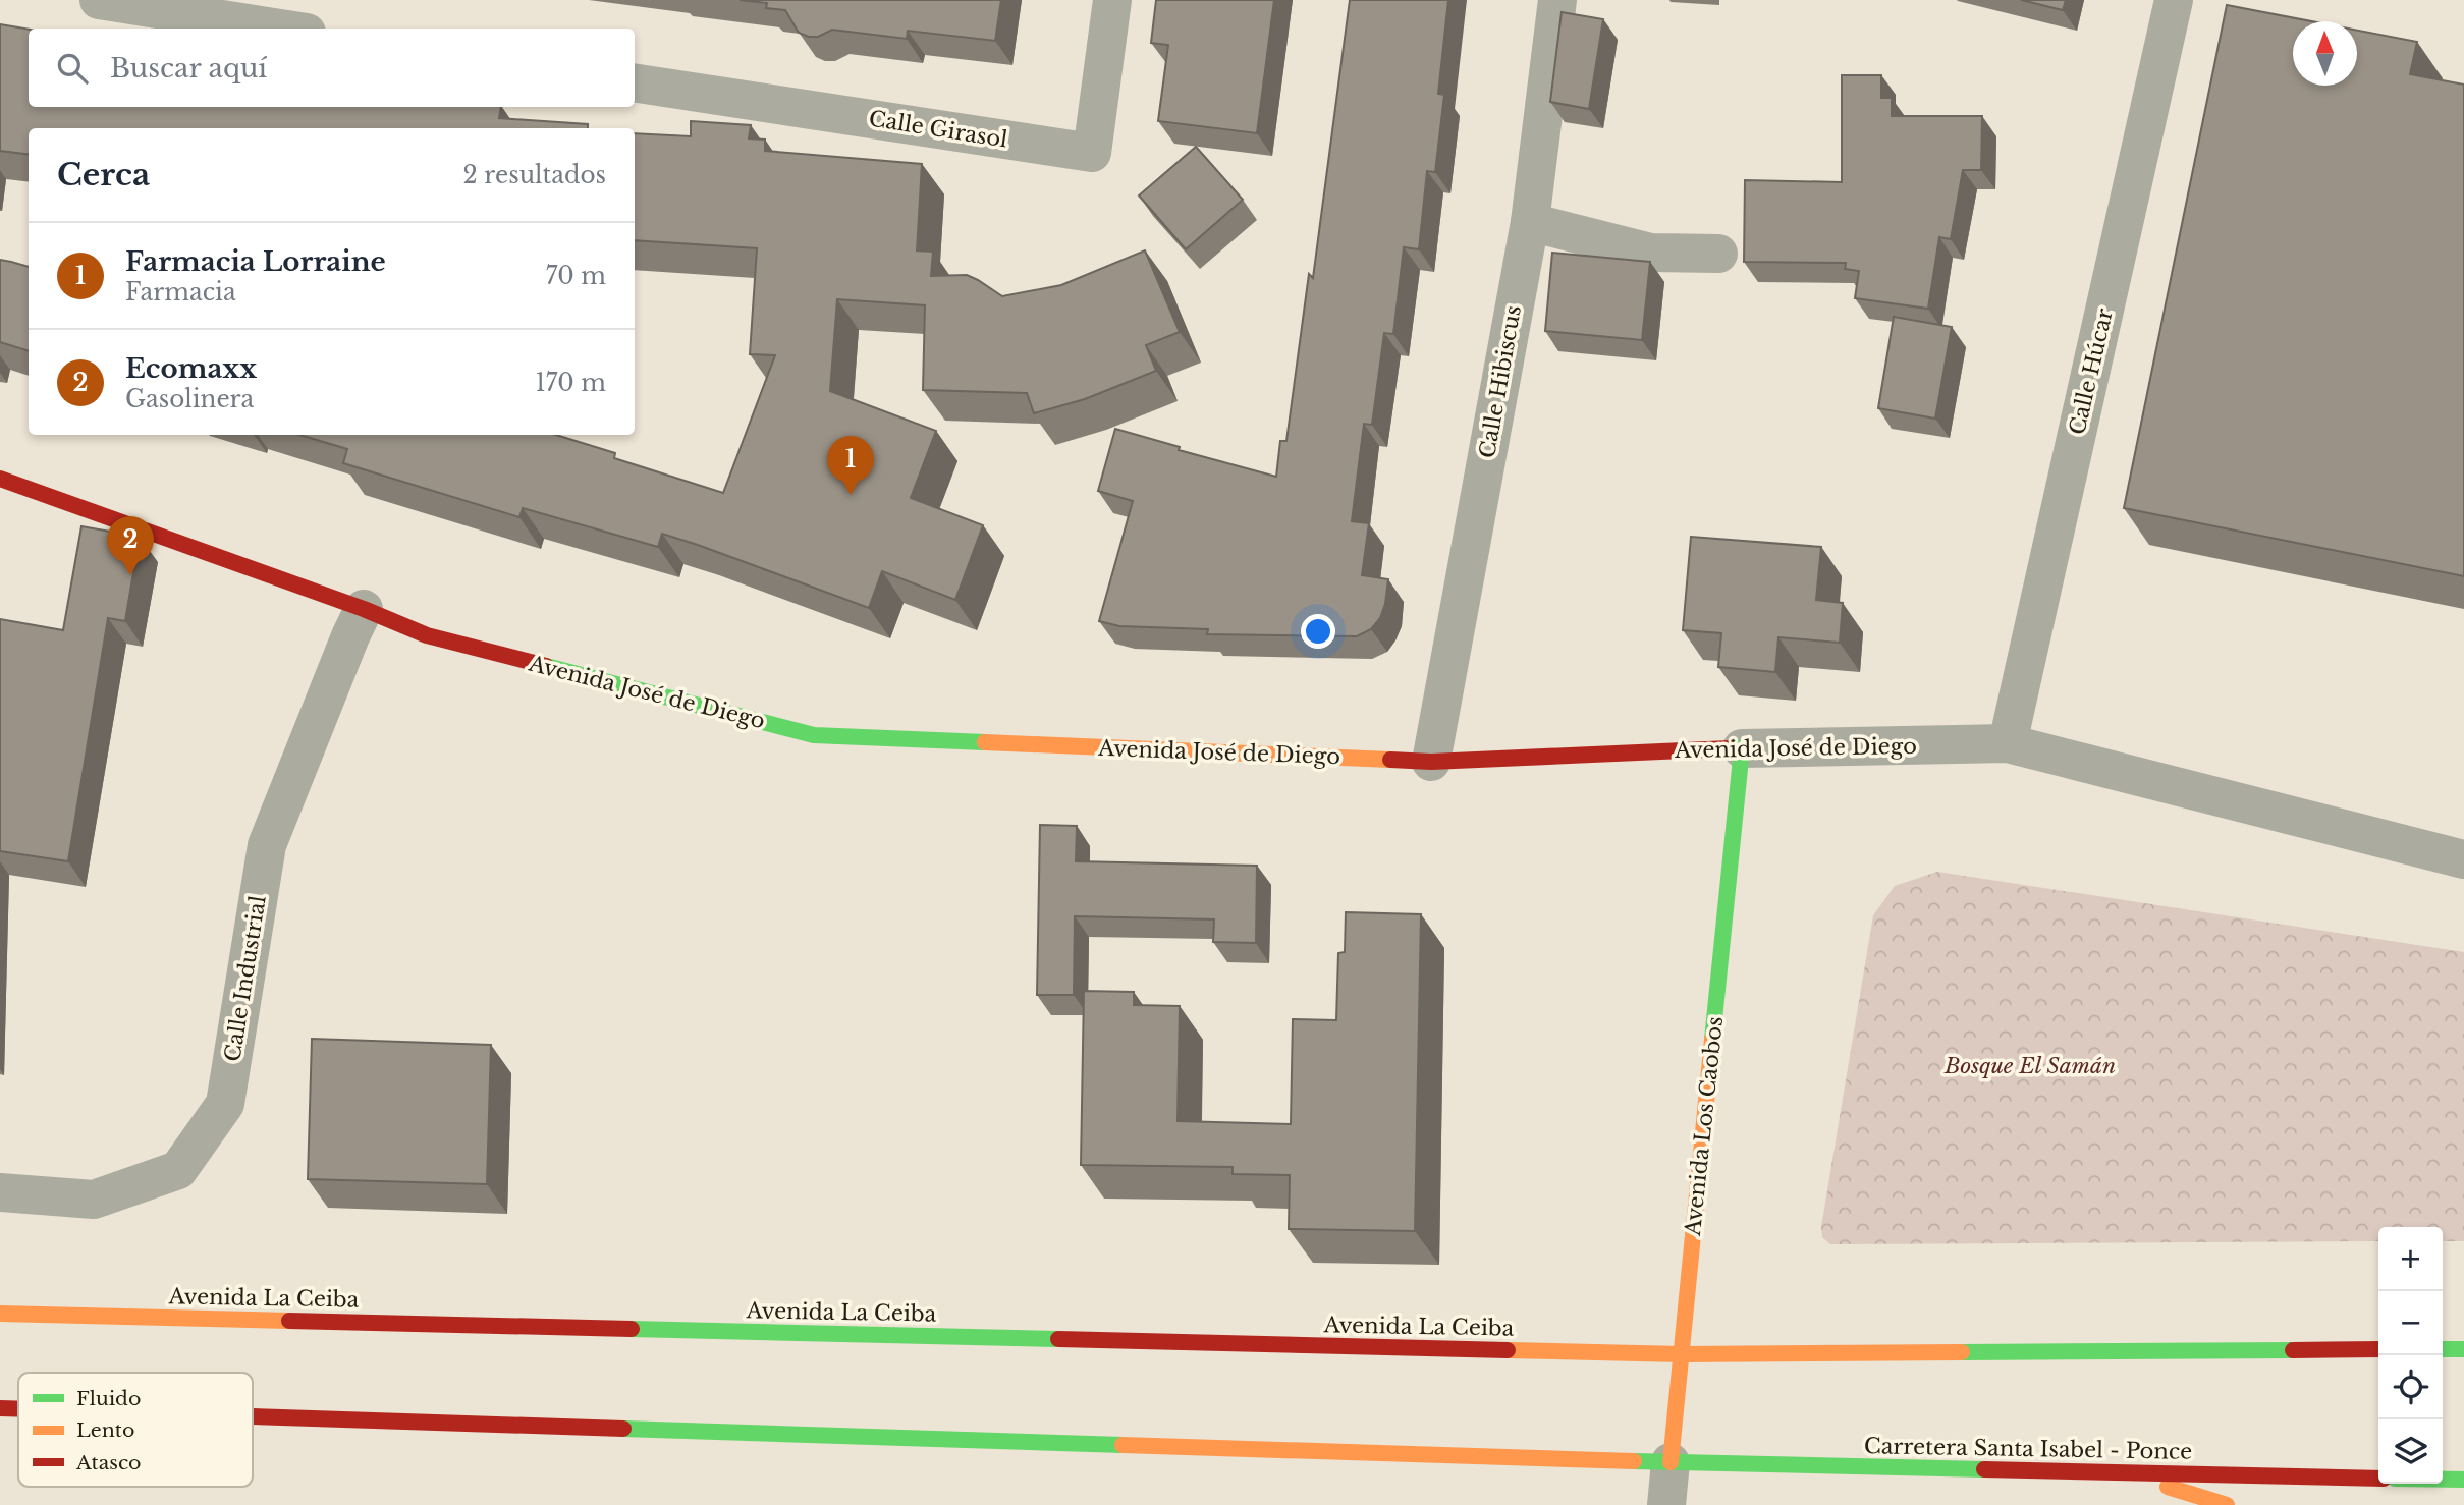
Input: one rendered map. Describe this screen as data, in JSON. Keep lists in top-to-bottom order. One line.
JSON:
{"streets":{"main road":["Avenida José de Diego","Avenida Los Caobos","Avenida La Ceiba","Carretera Santa Isabel - Ponce"],"street":["Calle Girasol","Calle Húcar","Calle Hibiscus","Calle Industrial"]},"crossings":[["Calle Húcar","Avenida José de Diego"],["Calle Hibiscus","Avenida José de Diego"],["Avenida José de Diego","Calle Industrial"],["Avenida José de Diego","Avenida Los Caobos"],["Avenida Los Caobos","Avenida La Ceiba"],["Avenida Los Caobos","Carretera Santa Isabel - Ponce"]],"parks":["Bosque El Samán"],"legend":["Fluido","Lento","Atasco"],"north":"top","page":{"search":"Buscar aquí","heading":["Cerca","2 resultados"],"list":[{"mark":"1","name":"Farmacia Lorraine","note":"Farmacia","value":"70 m"},{"mark":"2","name":"Ecomaxx","note":"Gasolinera","value":"170 m"}],"pins":["1","2"],"map_buttons":["+","−"]}}
